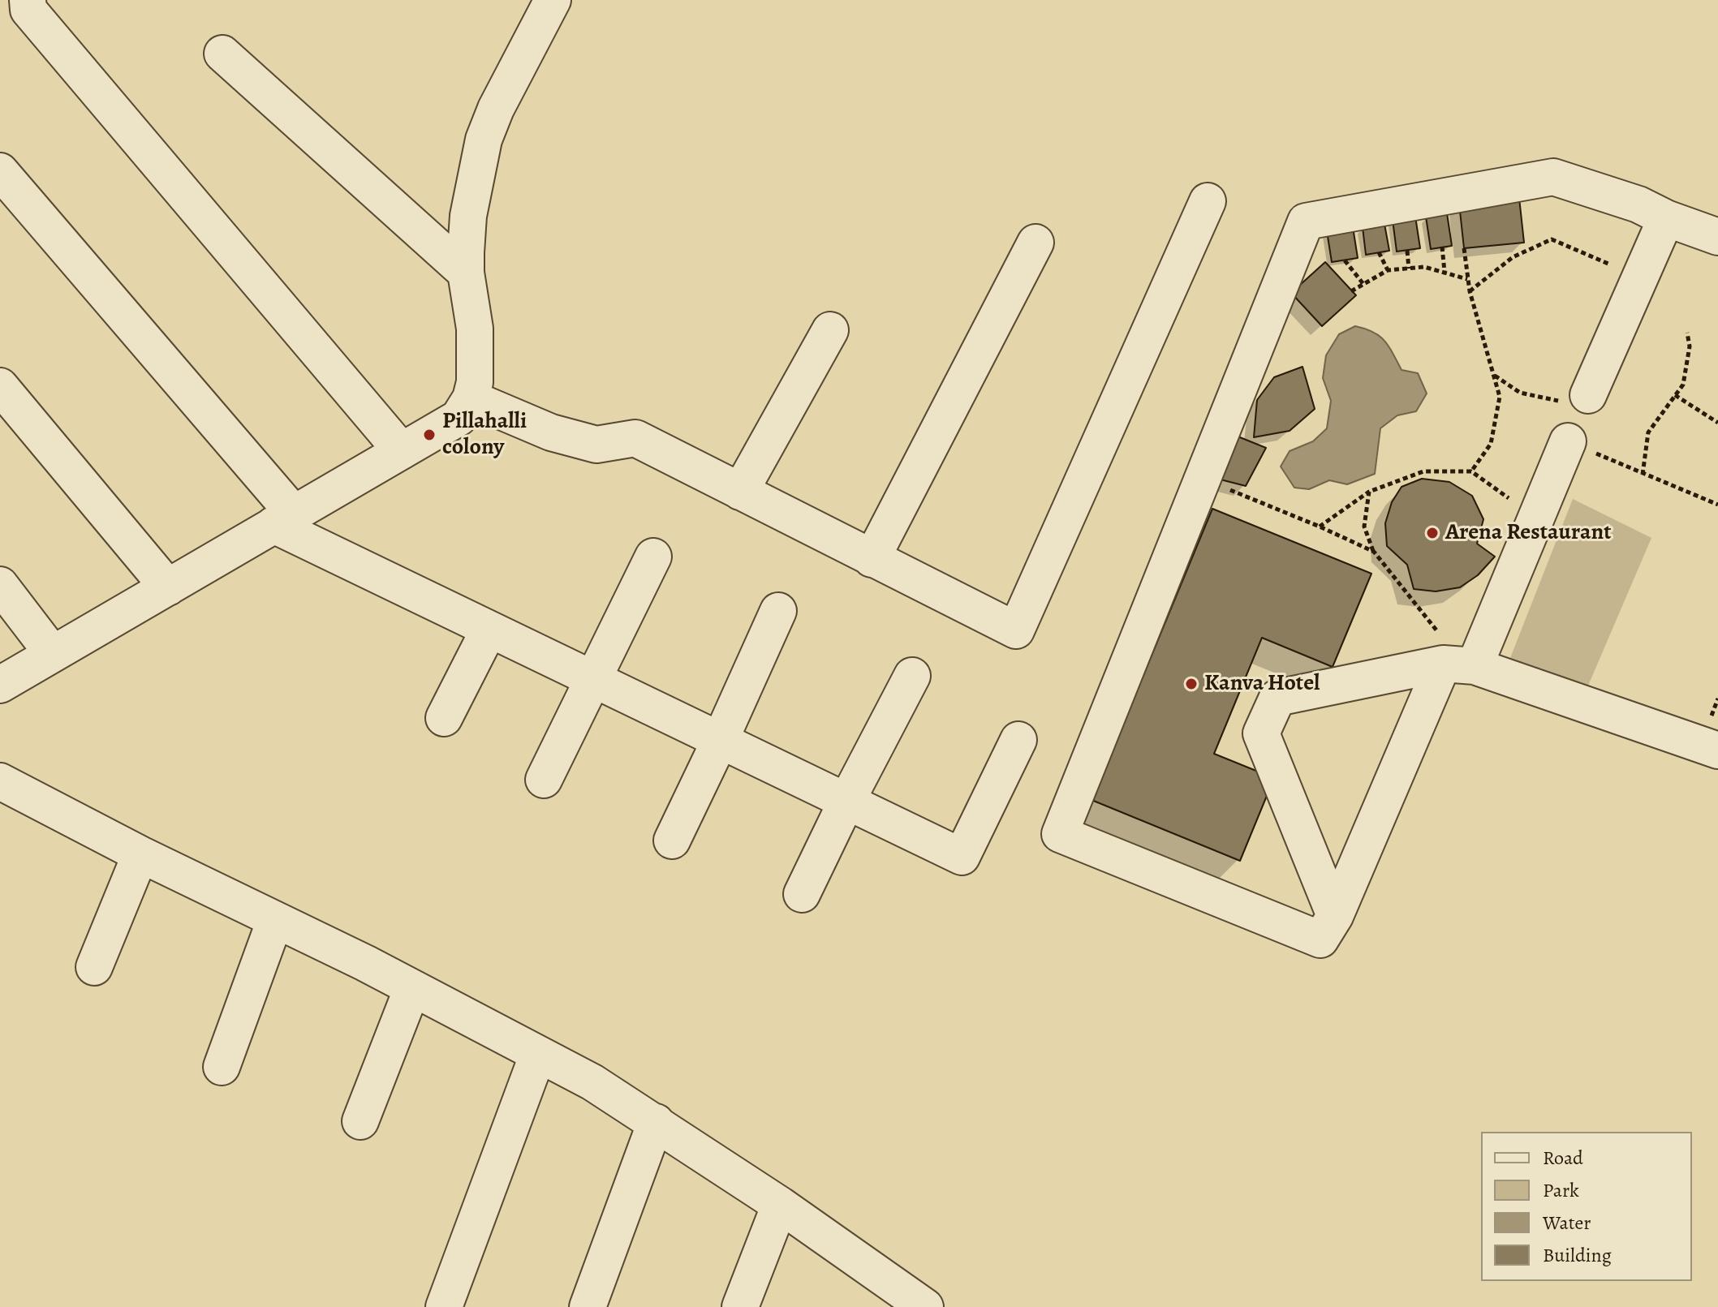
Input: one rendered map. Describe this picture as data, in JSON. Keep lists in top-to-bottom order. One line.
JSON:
{"places":["Pillahalli colony","Arena Restaurant","Kanva Hotel"],"legend":["Road","Park","Water","Building"]}
